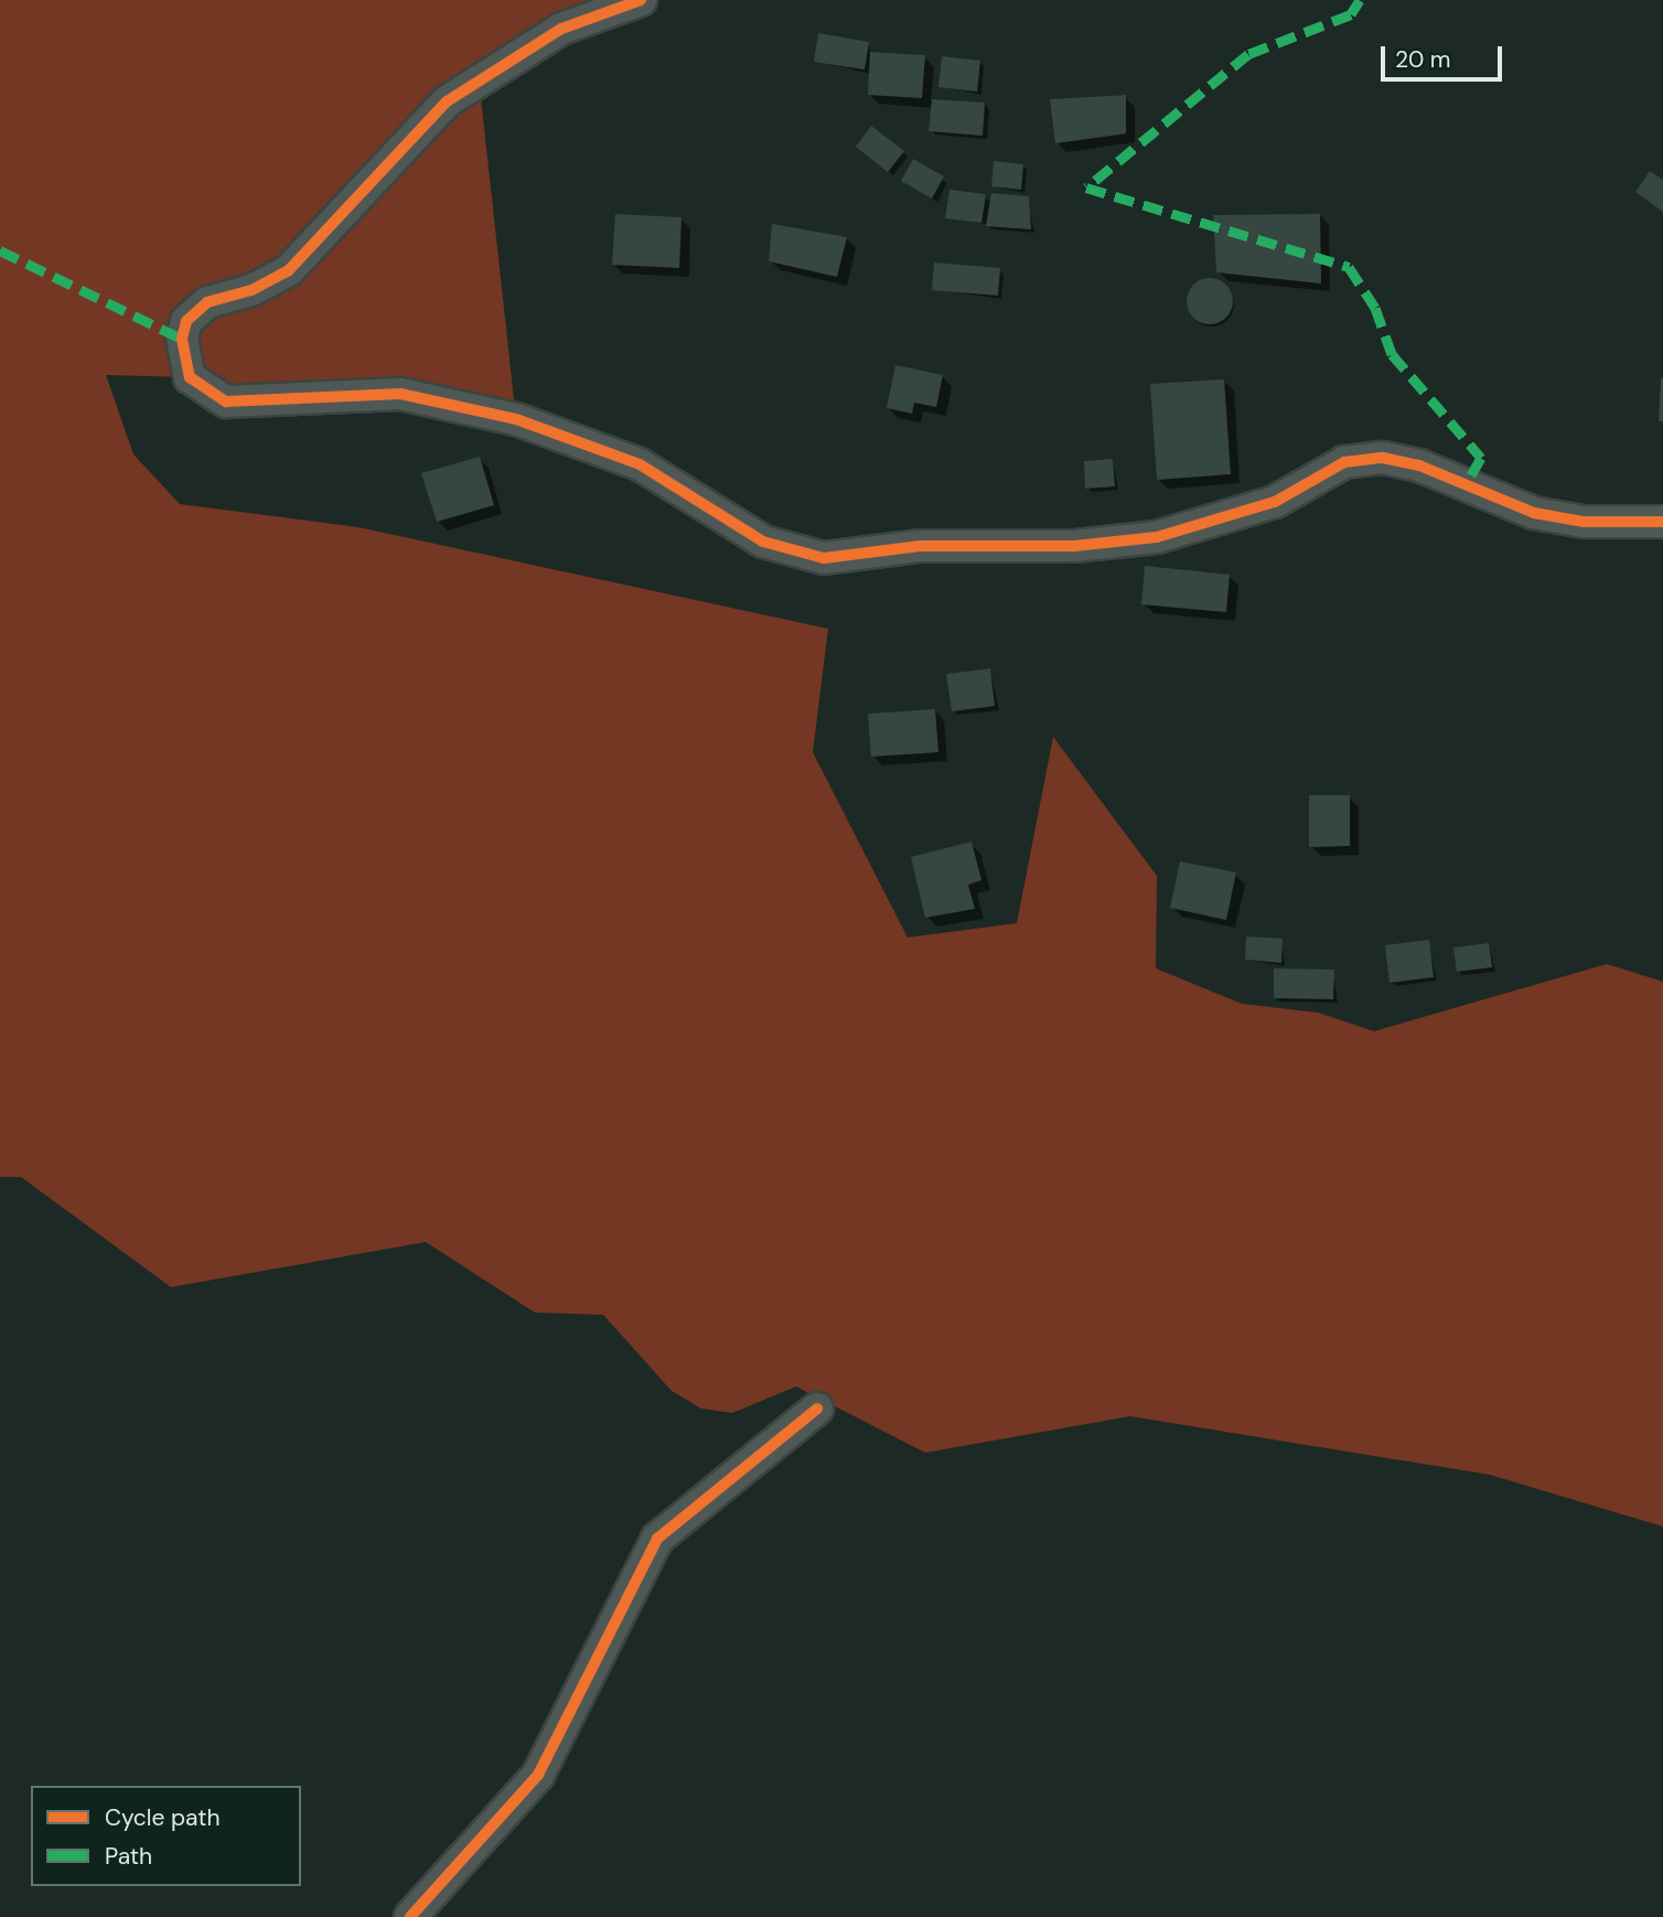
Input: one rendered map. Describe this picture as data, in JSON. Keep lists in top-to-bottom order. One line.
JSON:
{"legend":["Cycle path","Path"],"scale_bar":"20 m"}
